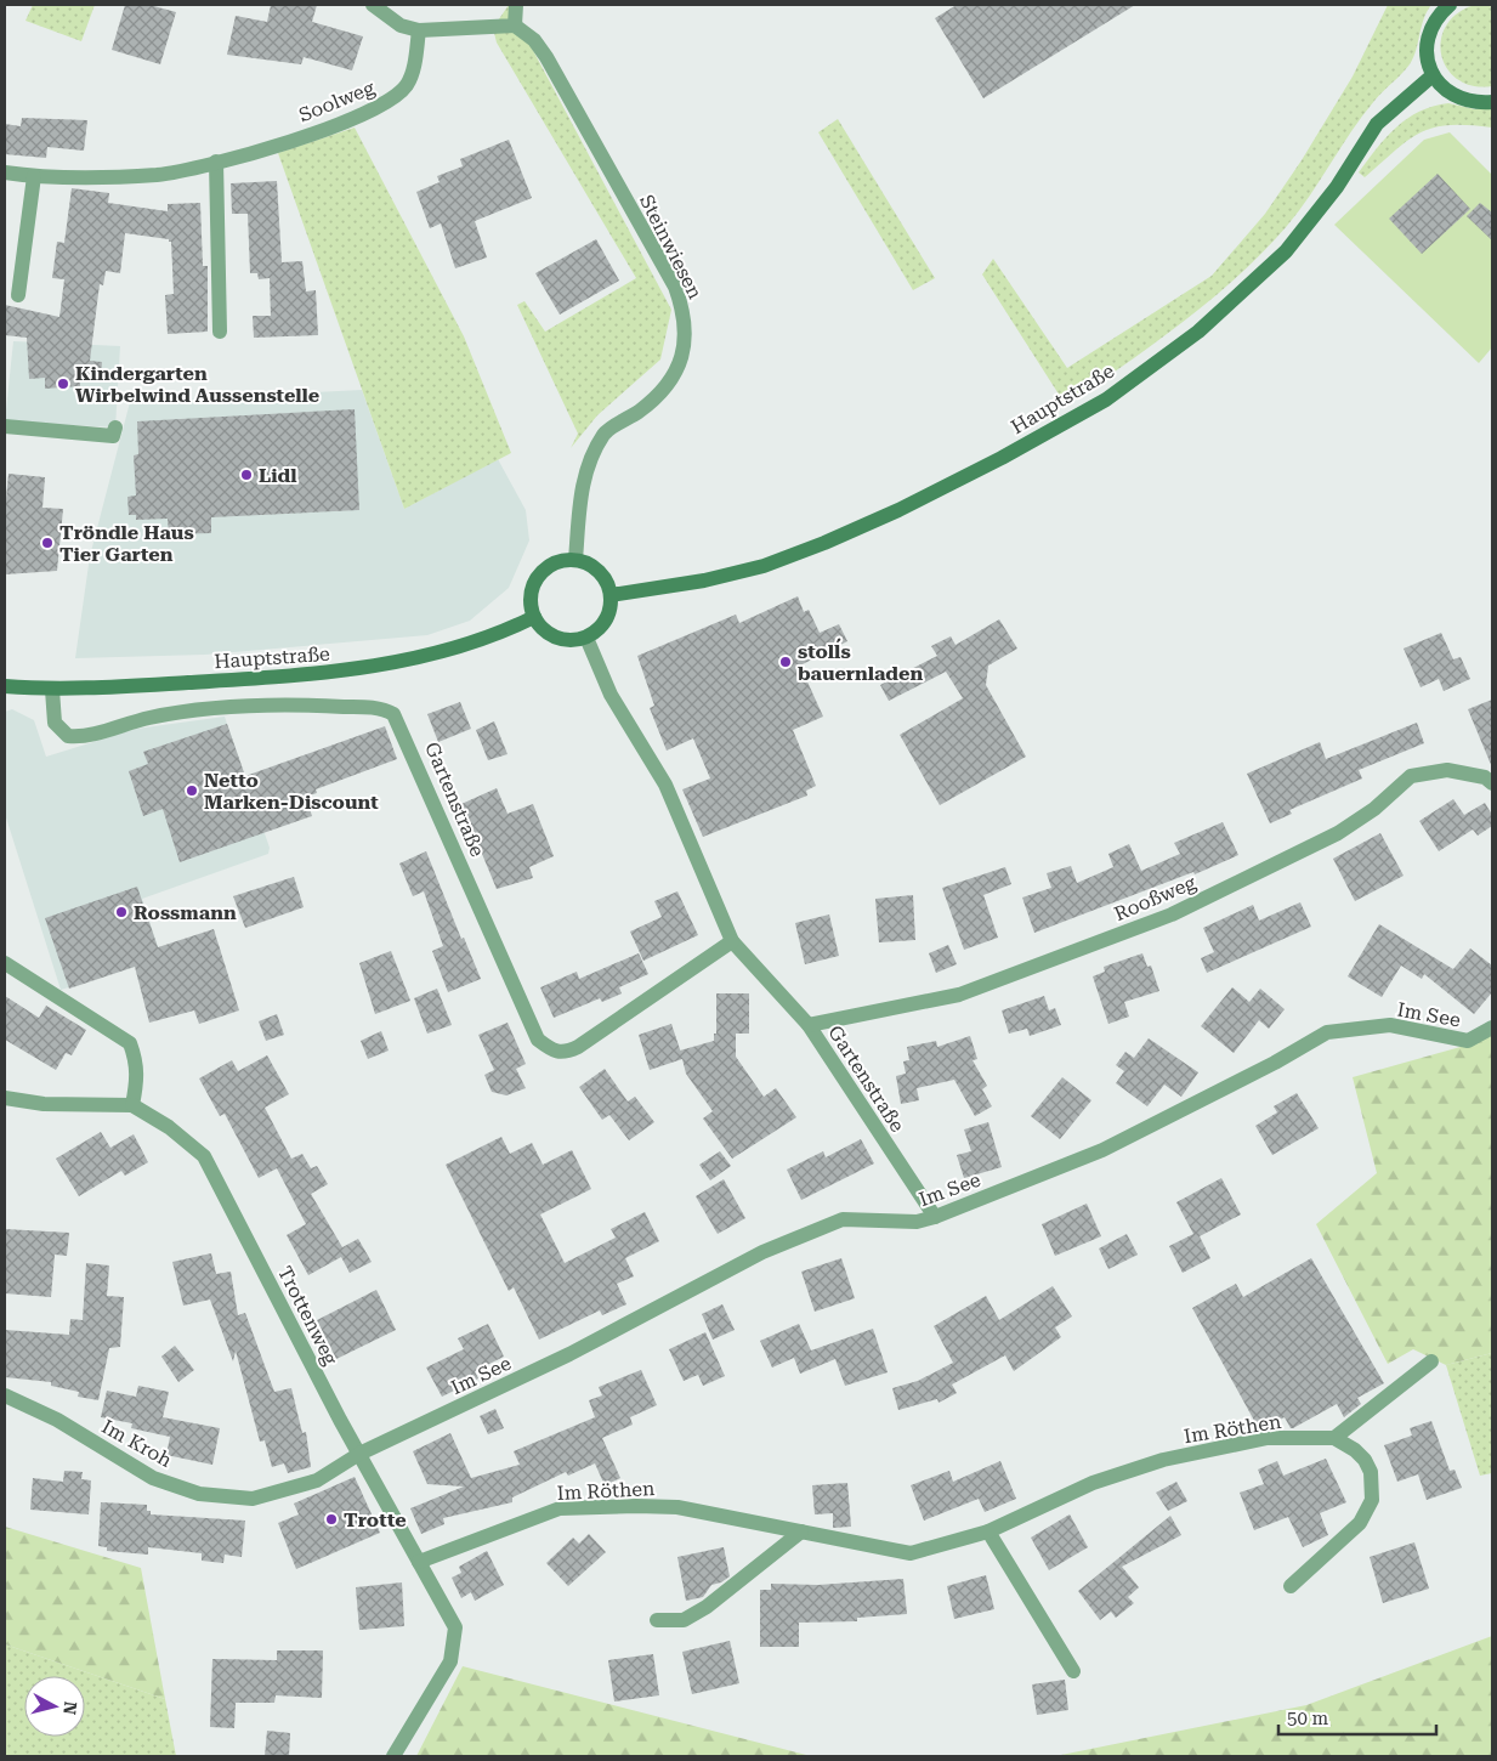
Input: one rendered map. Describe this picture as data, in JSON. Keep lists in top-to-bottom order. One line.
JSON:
{"streets":{"main road":["Hauptstraße"],"street":["Soolweg","Steinwiesen","Gartenstraße","Rooßweg","Im See","Trottenweg","Im Röthen","Im Kroh"]},"crossings":[["Steinwiesen","Hauptstraße"],["Steinwiesen","Gartenstraße"],["Hauptstraße","Gartenstraße"],["Gartenstraße","Rooßweg"],["Gartenstraße","Im See"],["Im See","Trottenweg"],["Im See","Im Kroh"],["Trottenweg","Im Röthen"],["Trottenweg","Im Kroh"]],"places":["Kindergarten Wirbelwind Aussenstelle","Lidl","Tröndle Haus Tier Garten","stoll´s bauernladen","Netto Marken-Discount","Rossmann","Trotte"],"scale_bar":"50 m","north":"right"}
